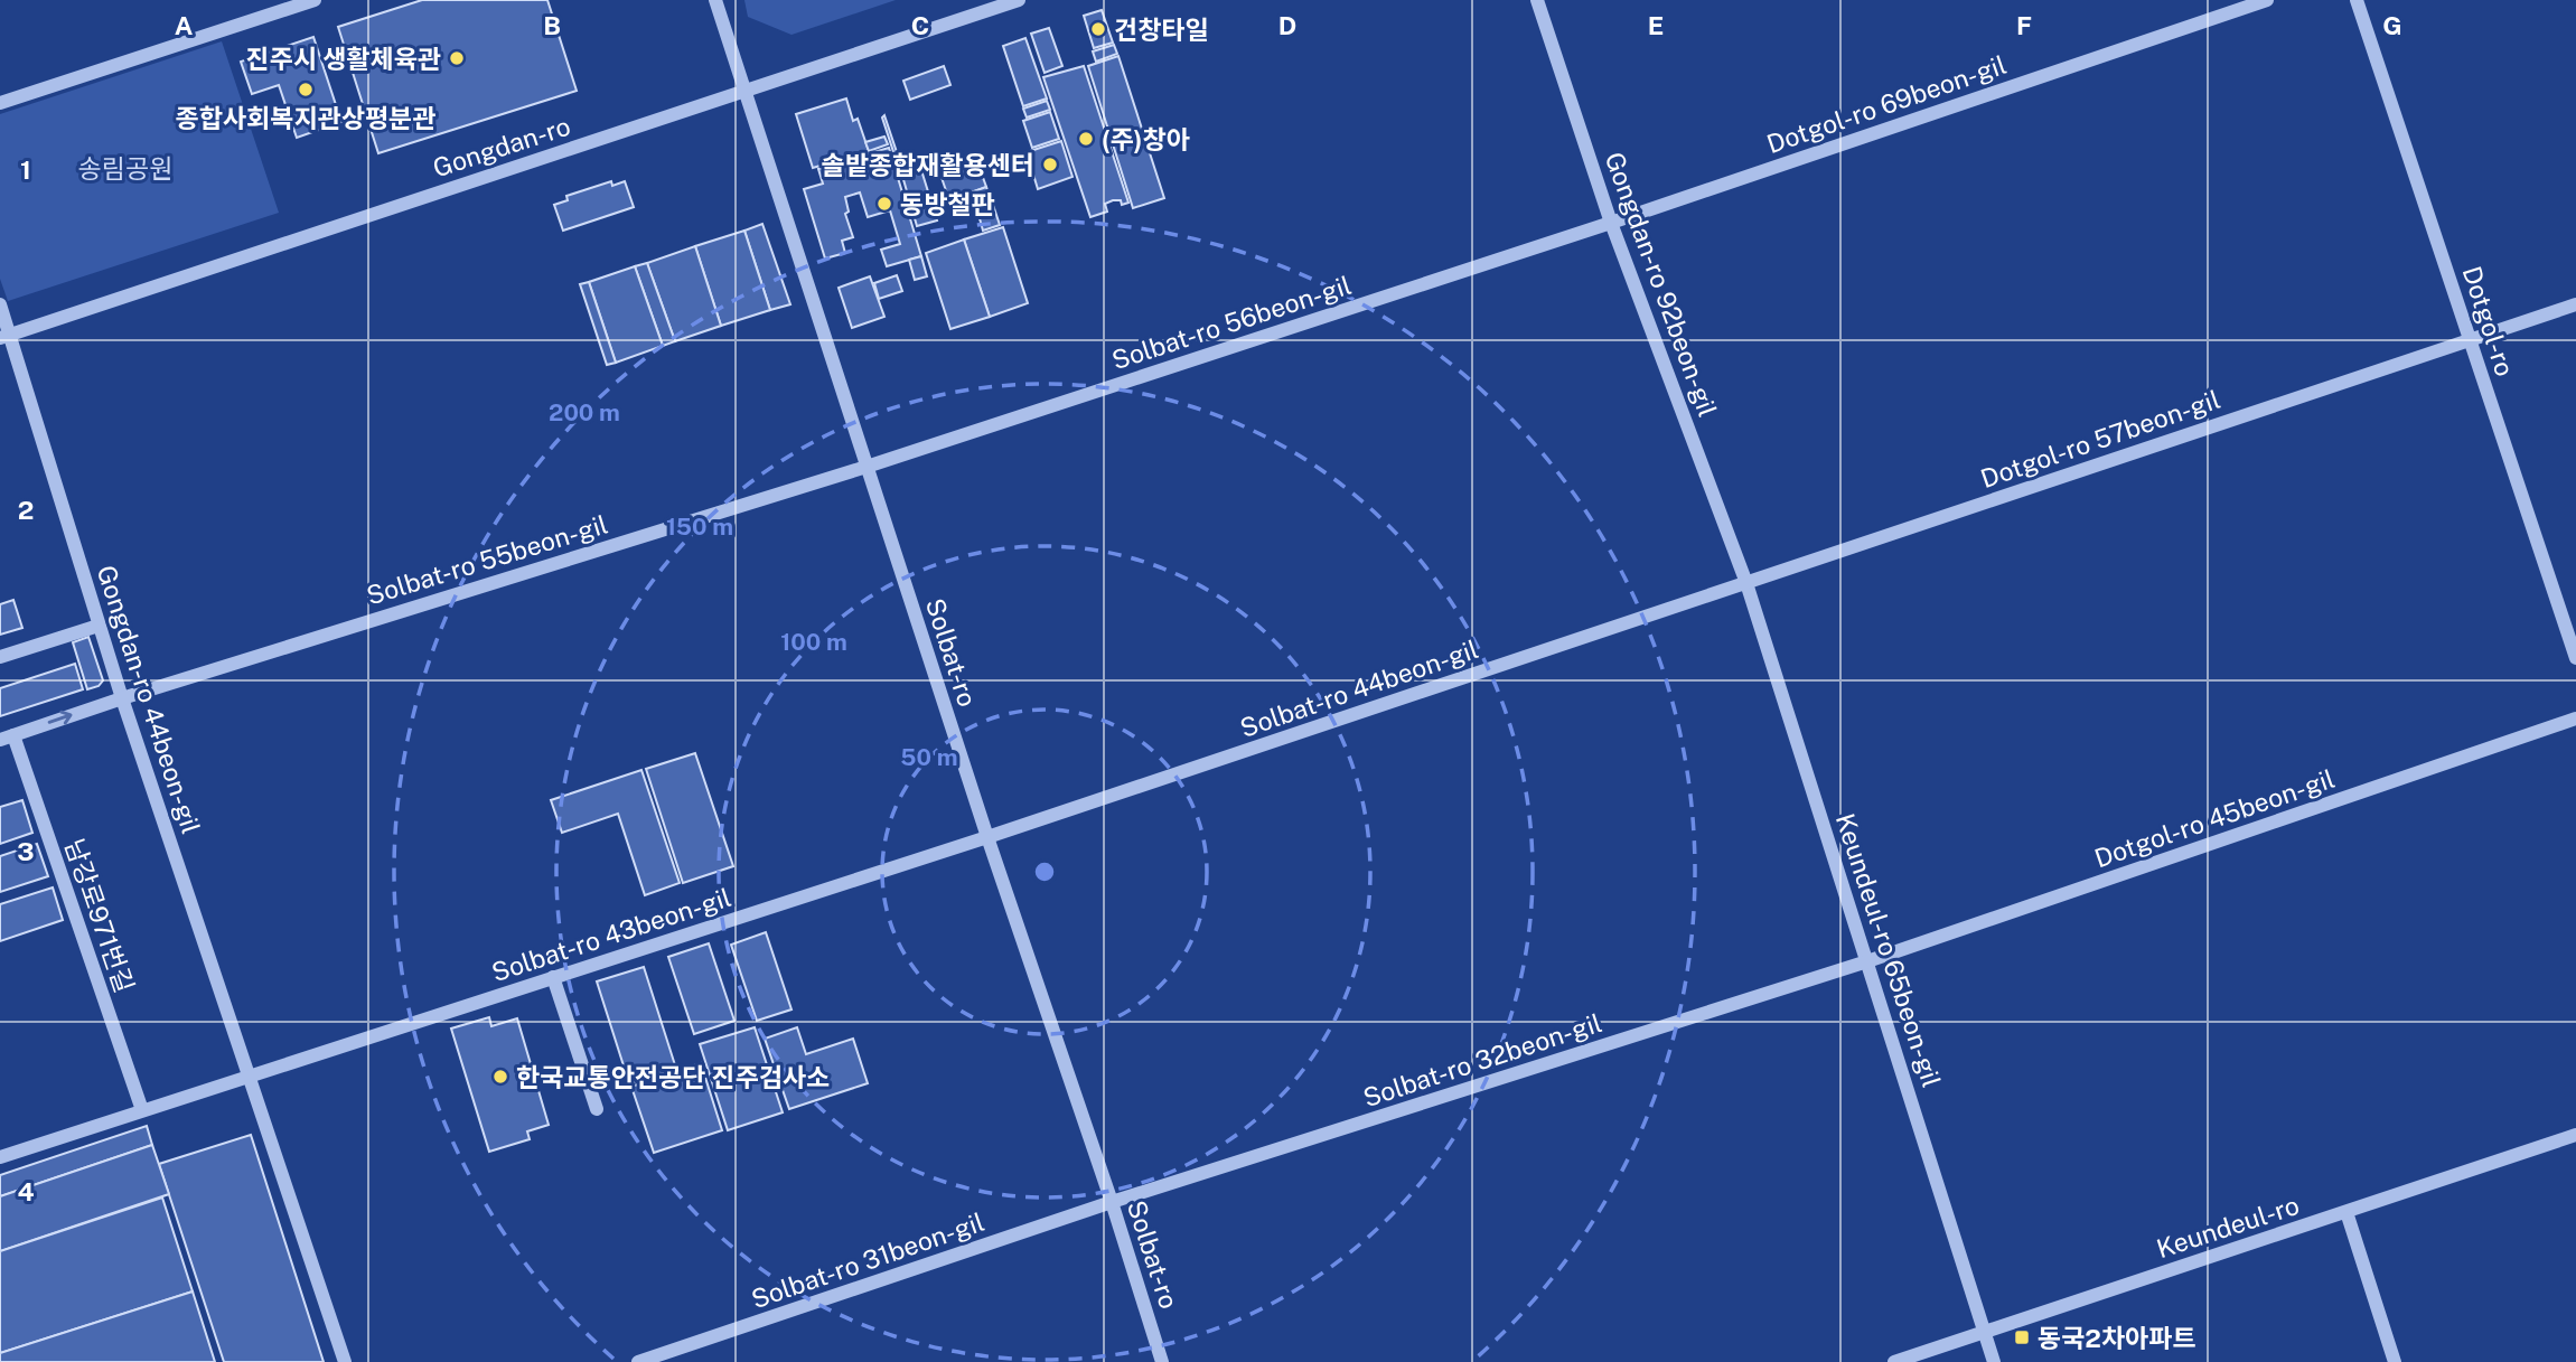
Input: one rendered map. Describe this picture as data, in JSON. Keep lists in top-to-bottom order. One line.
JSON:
{"streets":{"street":["Dotgol-ro 69beon-gil","Gongdan-ro","Gongdan-ro 92beon-gil","Dotgol-ro","Solbat-ro 56beon-gil","Dotgol-ro 57beon-gil","Solbat-ro 55beon-gil","Solbat-ro","Solbat-ro 44beon-gil","Gongdan-ro 44beon-gil","Dotgol-ro 45beon-gil","남강로971번길","Solbat-ro 43beon-gil","Keundeul-ro 65beon-gil","Solbat-ro 32beon-gil","Keundeul-ro","Solbat-ro 31beon-gil"]},"crossings":[["Dotgol-ro 69beon-gil","Gongdan-ro 92beon-gil"],["Dotgol-ro 69beon-gil","Solbat-ro 56beon-gil"],["Gongdan-ro","Solbat-ro"],["Gongdan-ro","Gongdan-ro 44beon-gil"],["Gongdan-ro 92beon-gil","Solbat-ro 56beon-gil"],["Gongdan-ro 92beon-gil","Dotgol-ro 57beon-gil"],["Gongdan-ro 92beon-gil","Solbat-ro 44beon-gil"],["Gongdan-ro 92beon-gil","Keundeul-ro 65beon-gil"],["Dotgol-ro","Dotgol-ro 57beon-gil"],["Solbat-ro 56beon-gil","Solbat-ro 55beon-gil"],["Solbat-ro 56beon-gil","Solbat-ro"],["Dotgol-ro 57beon-gil","Solbat-ro 44beon-gil"],["Dotgol-ro 57beon-gil","Keundeul-ro 65beon-gil"],["Solbat-ro 55beon-gil","Solbat-ro"],["Solbat-ro 55beon-gil","Gongdan-ro 44beon-gil"],["Solbat-ro 55beon-gil","남강로971번길"],["Solbat-ro","Solbat-ro 44beon-gil"],["Solbat-ro","Solbat-ro 43beon-gil"],["Solbat-ro","Solbat-ro 32beon-gil"],["Solbat-ro","Solbat-ro 31beon-gil"],["Solbat-ro 44beon-gil","Solbat-ro 43beon-gil"],["Solbat-ro 44beon-gil","Keundeul-ro 65beon-gil"],["Gongdan-ro 44beon-gil","남강로971번길"],["Gongdan-ro 44beon-gil","Solbat-ro 43beon-gil"],["Dotgol-ro 45beon-gil","Keundeul-ro 65beon-gil"],["Dotgol-ro 45beon-gil","Solbat-ro 32beon-gil"],["남강로971번길","Solbat-ro 43beon-gil"],["Keundeul-ro 65beon-gil","Solbat-ro 32beon-gil"],["Keundeul-ro 65beon-gil","Keundeul-ro"],["Solbat-ro 32beon-gil","Solbat-ro 31beon-gil"]],"parks":["송림공원"],"places":{"other":["건창타일","진주시 생활체육관","종합사회복지관상평분관","(주)창아","솔밭종합재활용센터","동방철판","한국교통안전공단 진주검사소"],"transit":["동국2차아파트"]},"grid":{"columns":["A","B","C","D","E","F","G"],"rows":["1","2","3","4"]},"rings":["200 m","150 m","100 m","50 m"]}
